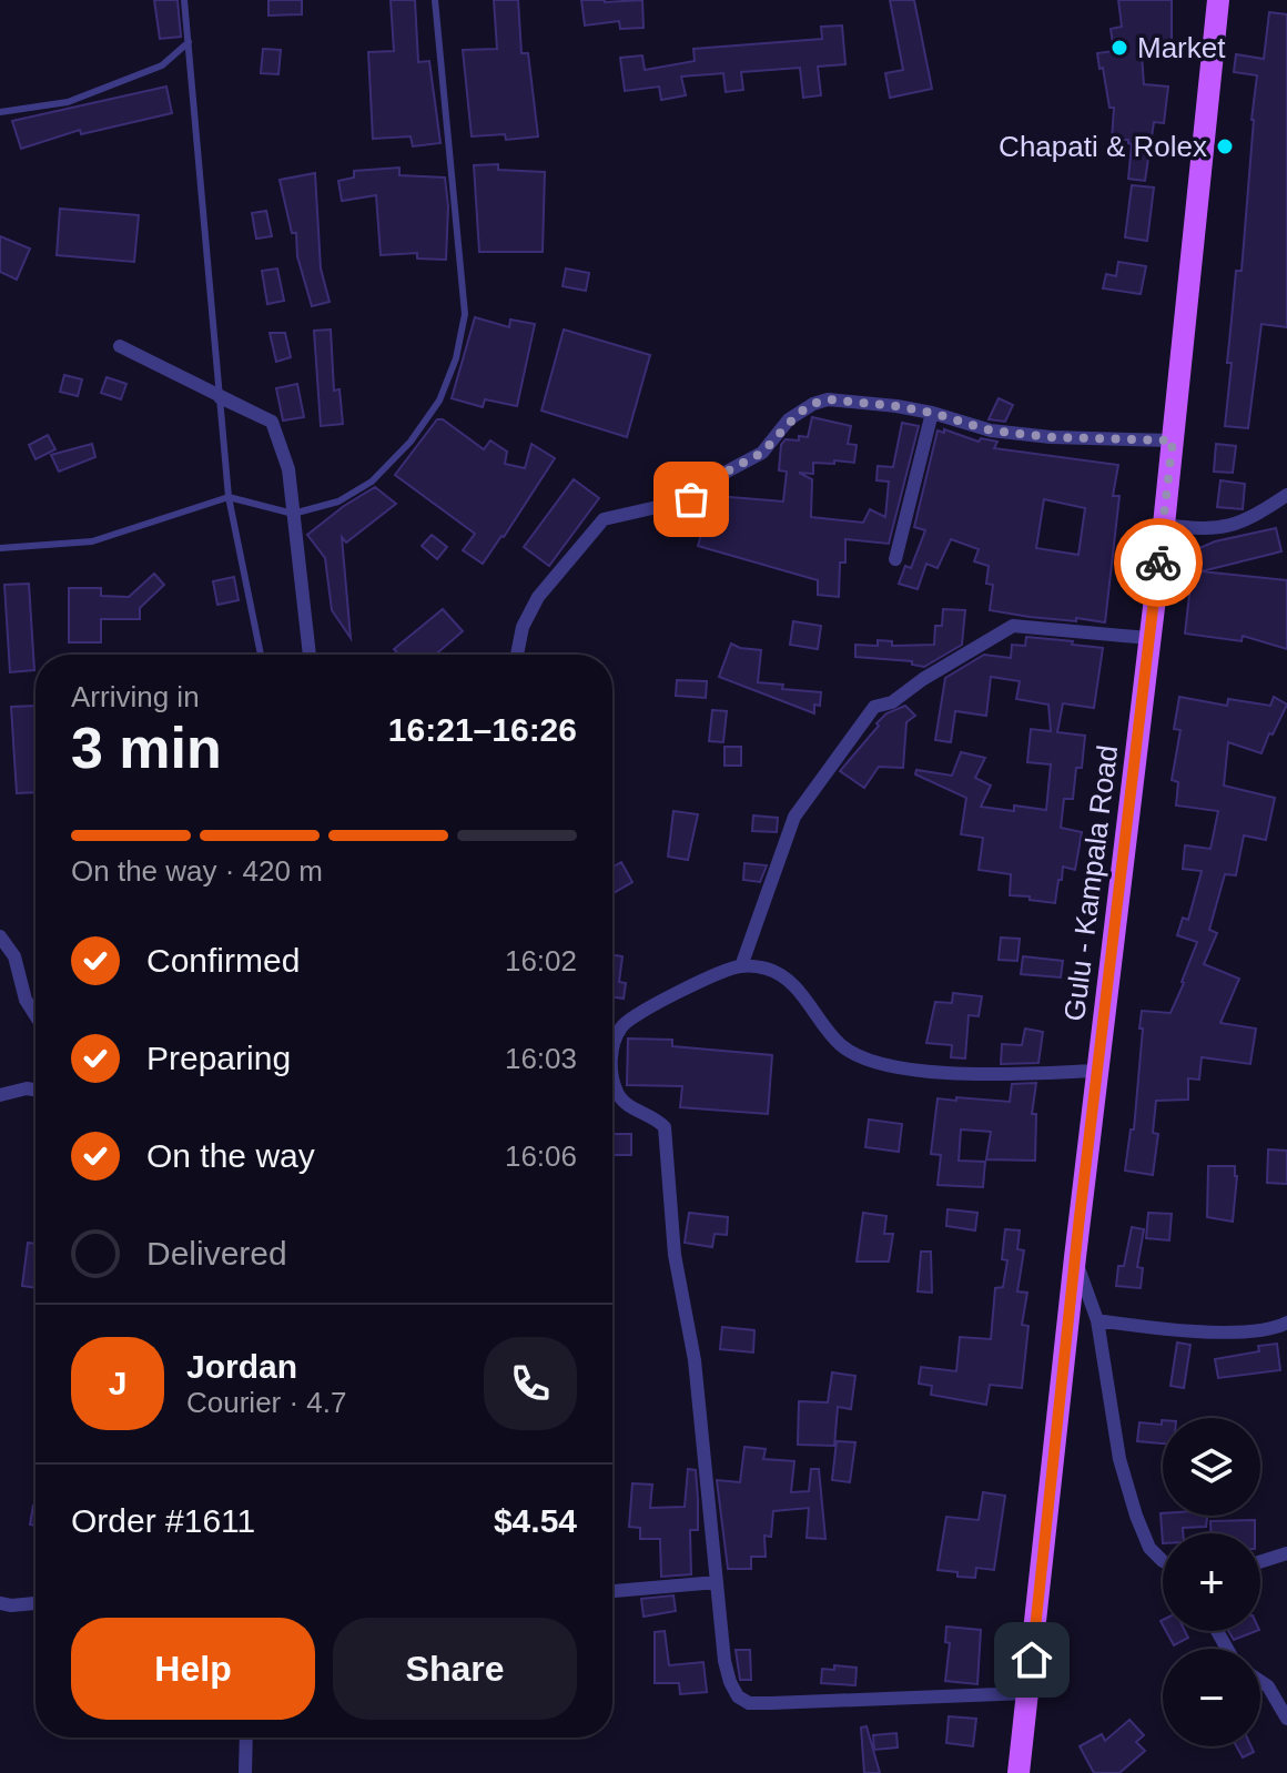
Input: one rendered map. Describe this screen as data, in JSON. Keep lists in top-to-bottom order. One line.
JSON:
{"streets":{"main road":["Gulu - Kampala Road"]},"places":["Market","Chapati & Rolex"],"page":{"heading":["3 min","Arriving in","16:21–16:26"],"panel":["Jordan","Courier · 4.7","Order #1611","$4.54"],"bar":"On the way · 420 m","list":[["Confirmed","16:02"],["Preparing","16:03"],["On the way","16:06"],"Delivered"],"round":"J","map_buttons":["+","−"],"buttons":["Help","Share"]}}
